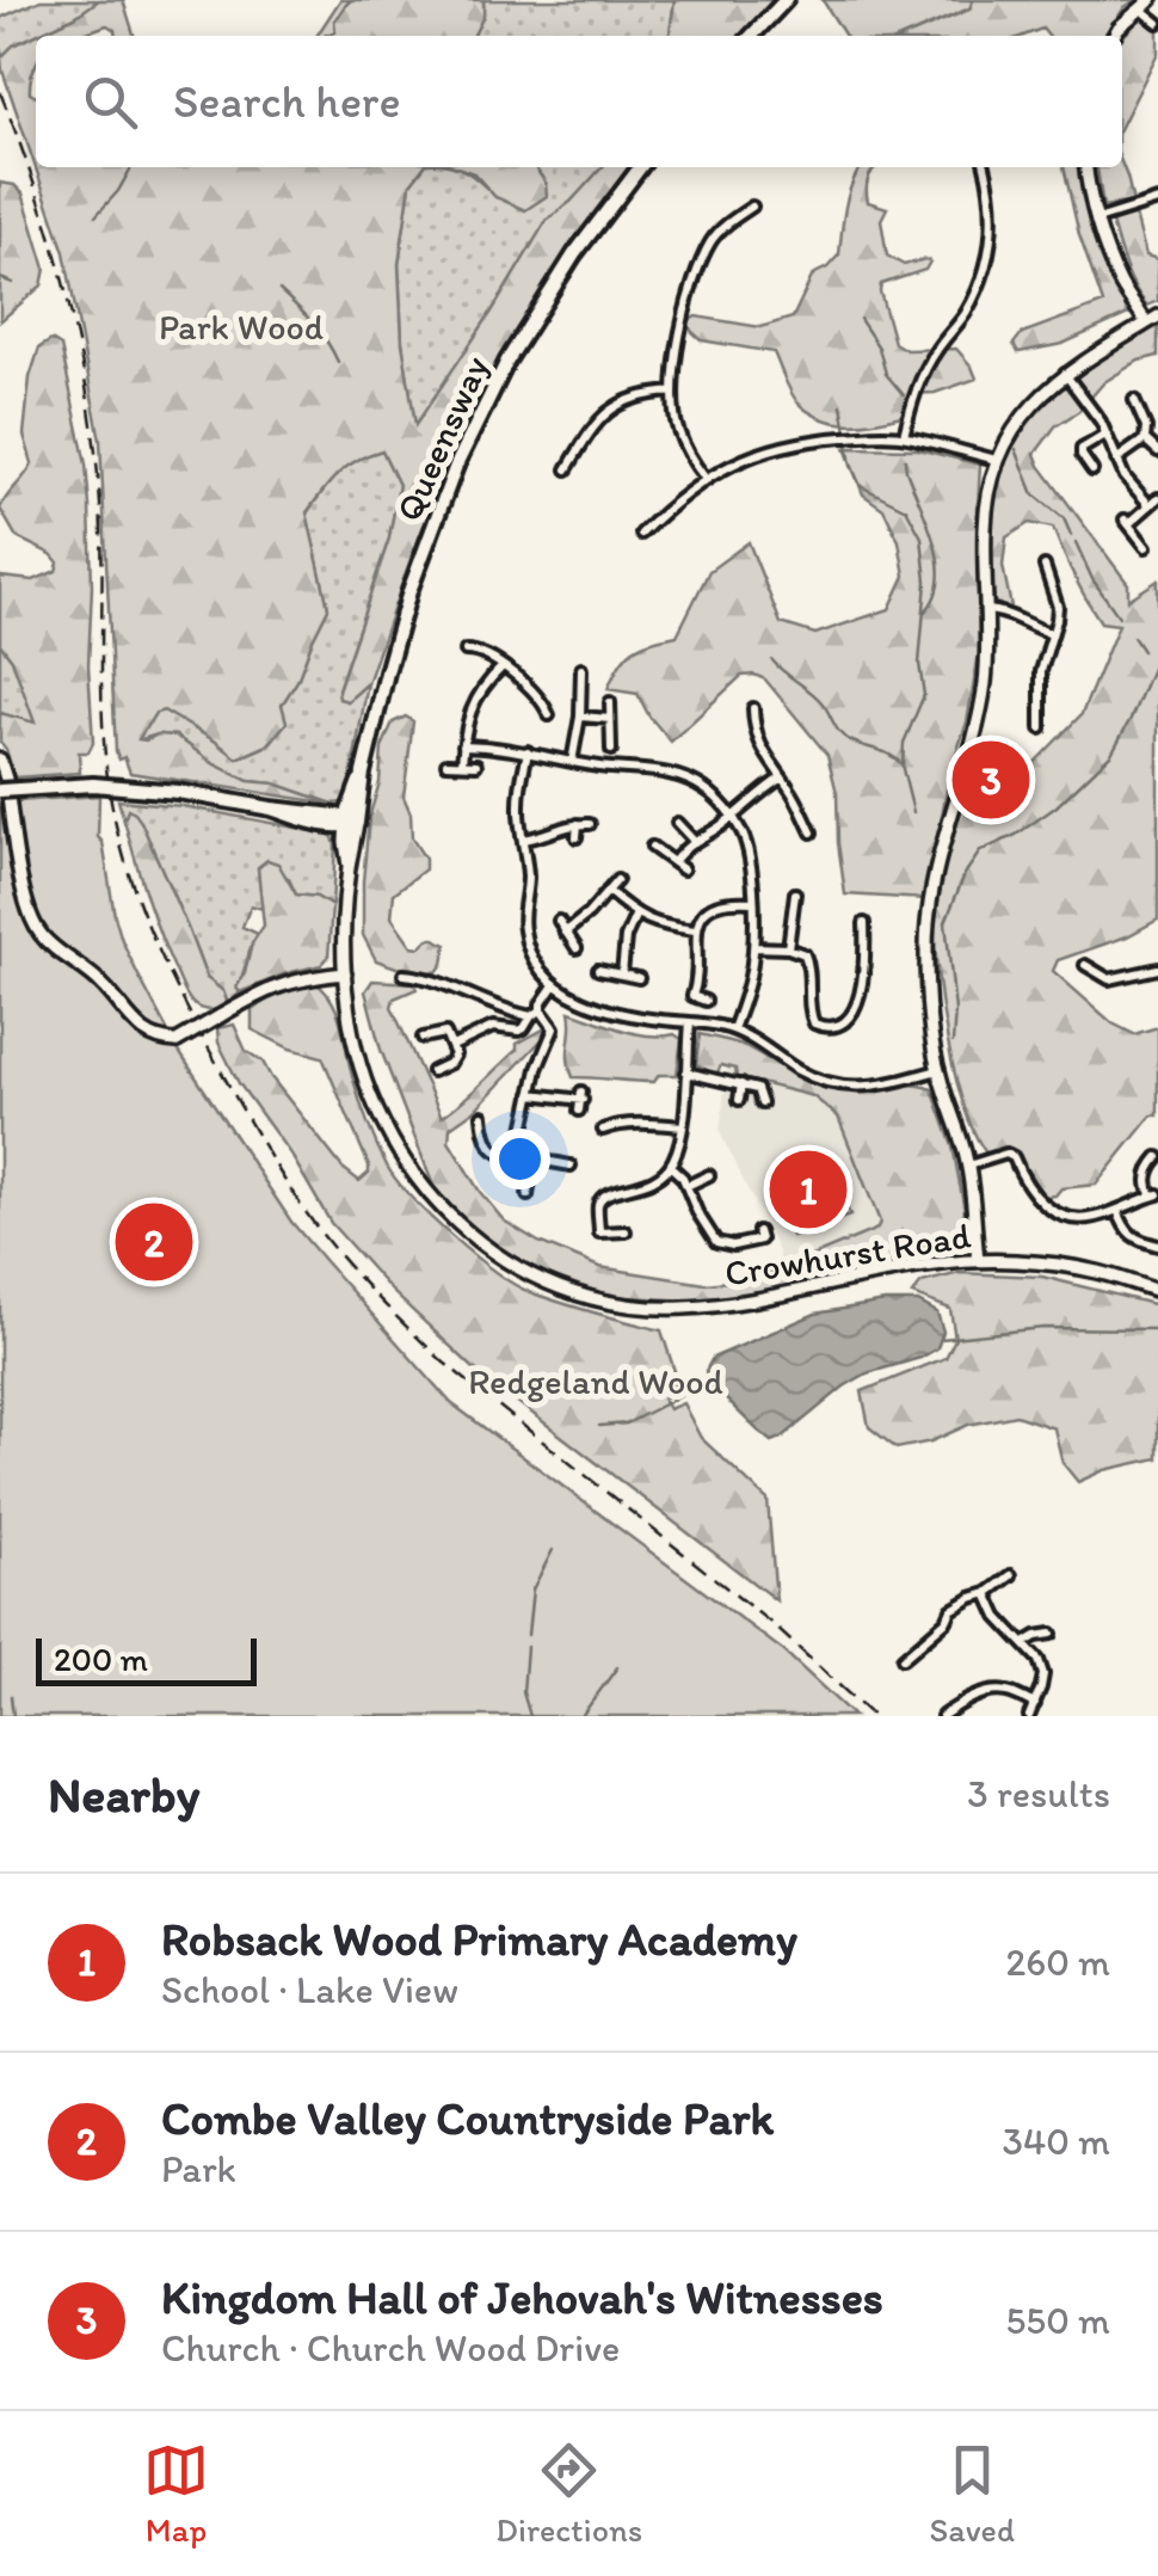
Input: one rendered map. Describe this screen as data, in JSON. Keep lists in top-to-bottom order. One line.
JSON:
{"streets":{"main road":["Queensway"],"street":["Crowhurst Road"]},"crossings":[["Queensway","Crowhurst Road"]],"parks":["Park Wood","Redgeland Wood"],"scale_bar":"200 m","page":{"search":"Search here","pins":["3","1","2"],"scale":"200 m","heading":["Nearby","3 results"],"list":[{"mark":"1","name":"Robsack Wood Primary Academy","note":"School · Lake View","value":"260 m"},{"mark":"2","name":"Combe Valley Countryside Park","note":"Park","value":"340 m"},{"mark":"3","name":"Kingdom Hall of Jehovah's Witnesses","note":"Church · Church Wood Drive","value":"550 m"}],"nav":["Map","Directions","Saved"]}}
